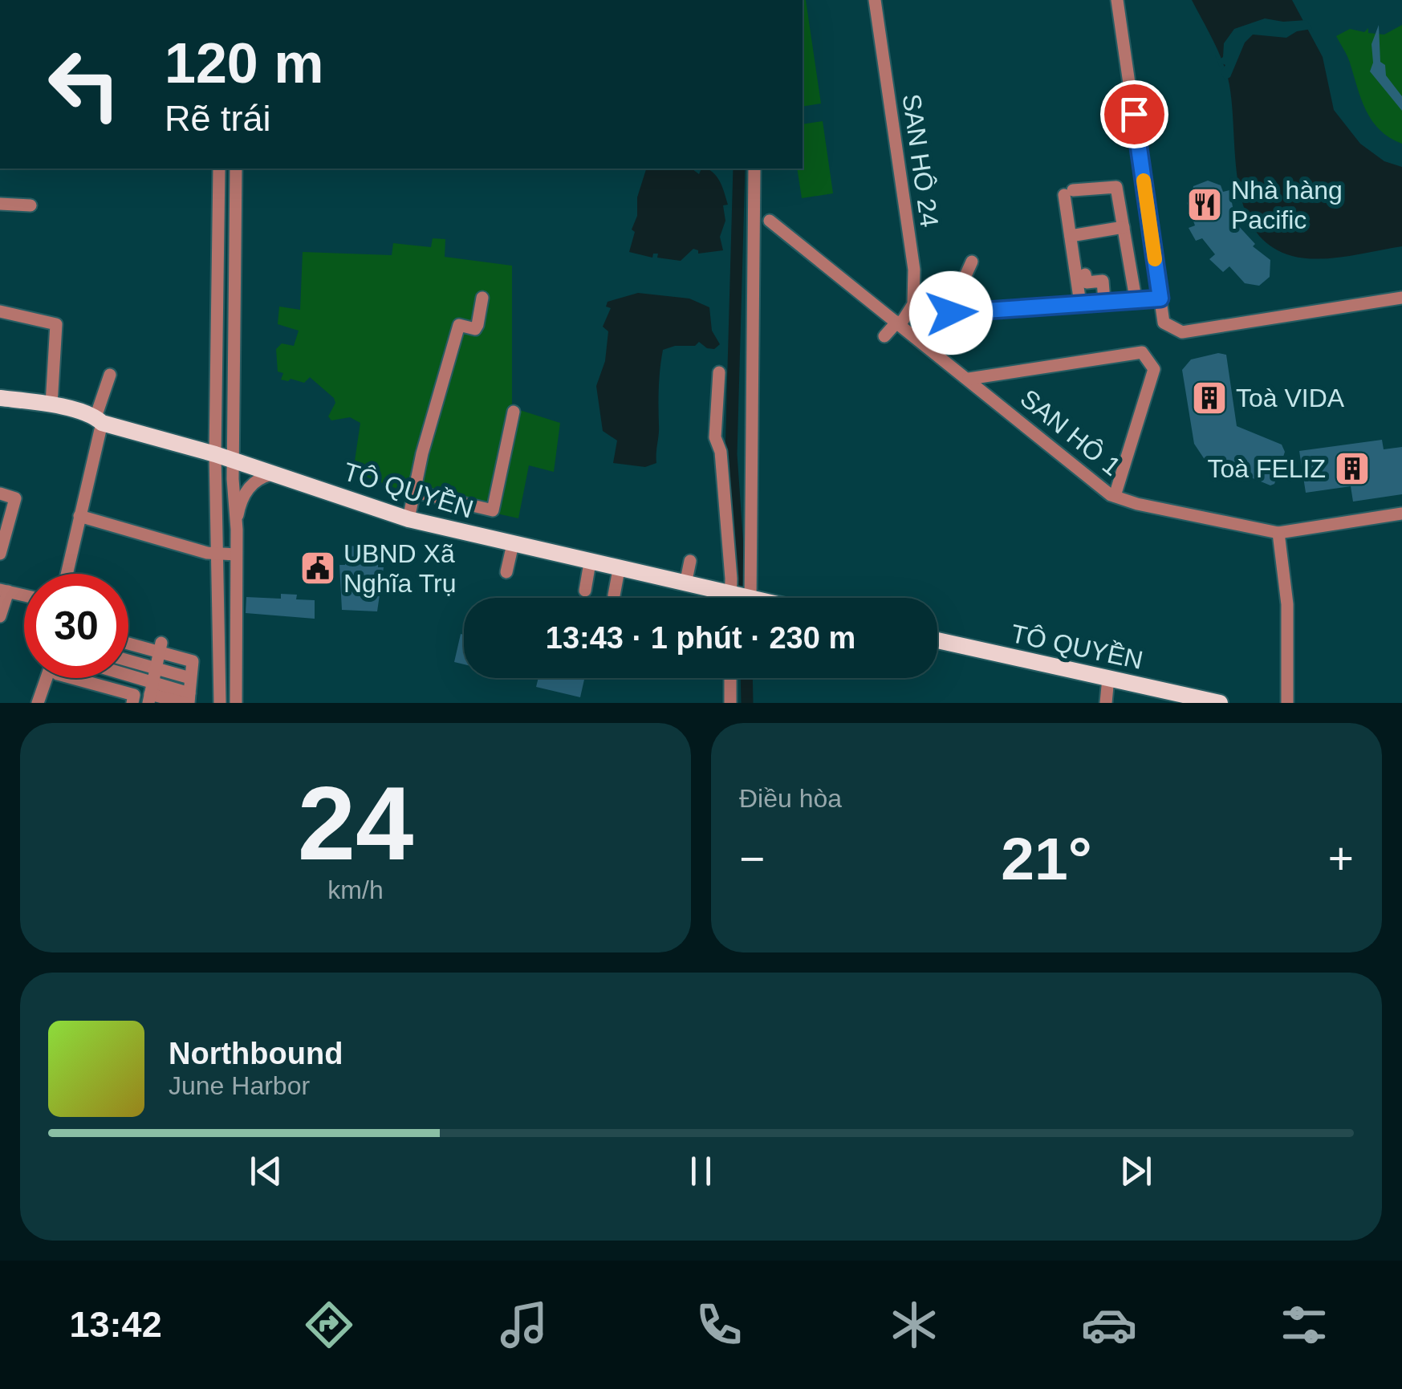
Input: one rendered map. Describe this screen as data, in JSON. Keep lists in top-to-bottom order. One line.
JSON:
{"streets":{"main road":["TÔ QUYỀN"],"street":["SAN HÔ 24","SAN HÔ 1"]},"crossings":[["SAN HÔ 24","SAN HÔ 1"]],"places":{"restaurant":["Nhà hàng Pacific"],"building":["Toà VIDA","Toà FELIZ"],"public building":["UBND Xã Nghĩa Trụ"]},"page":{"turn":["120 m","Rẽ trái"],"limit":"30","trip":"13:43 · 1 phút · 230 m","tile":[["24","km/h"],"Điều hòa"],"heat":["−","21°","+"],"song":["Northbound","June Harbor"],"tabs":"13:42"}}
